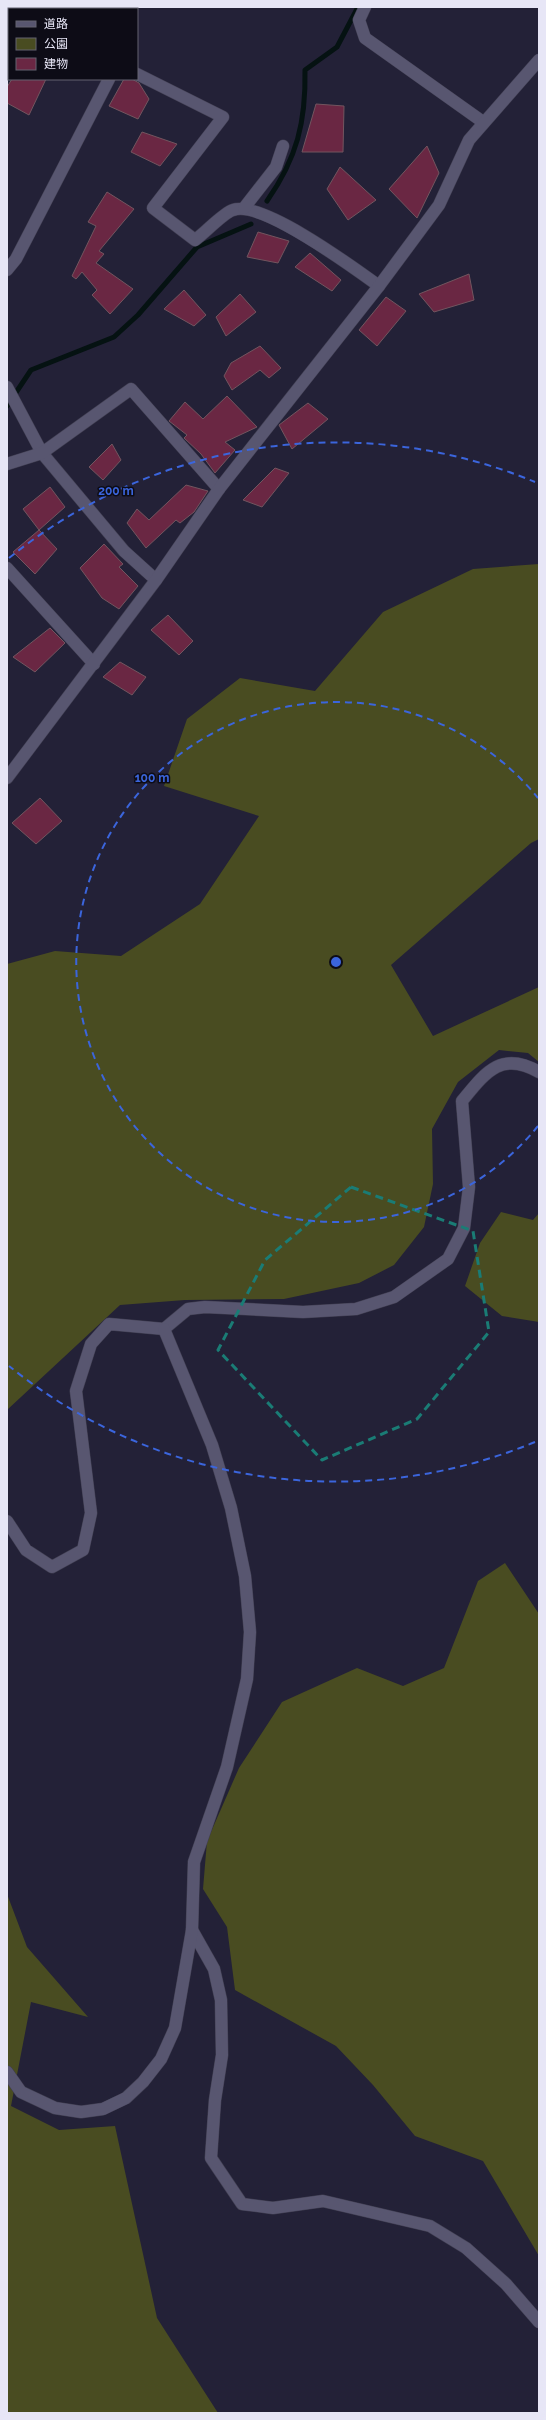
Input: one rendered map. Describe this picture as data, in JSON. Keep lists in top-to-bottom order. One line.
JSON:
{"legend":["道路","公園","建物"],"rings":["200 m","100 m"]}
